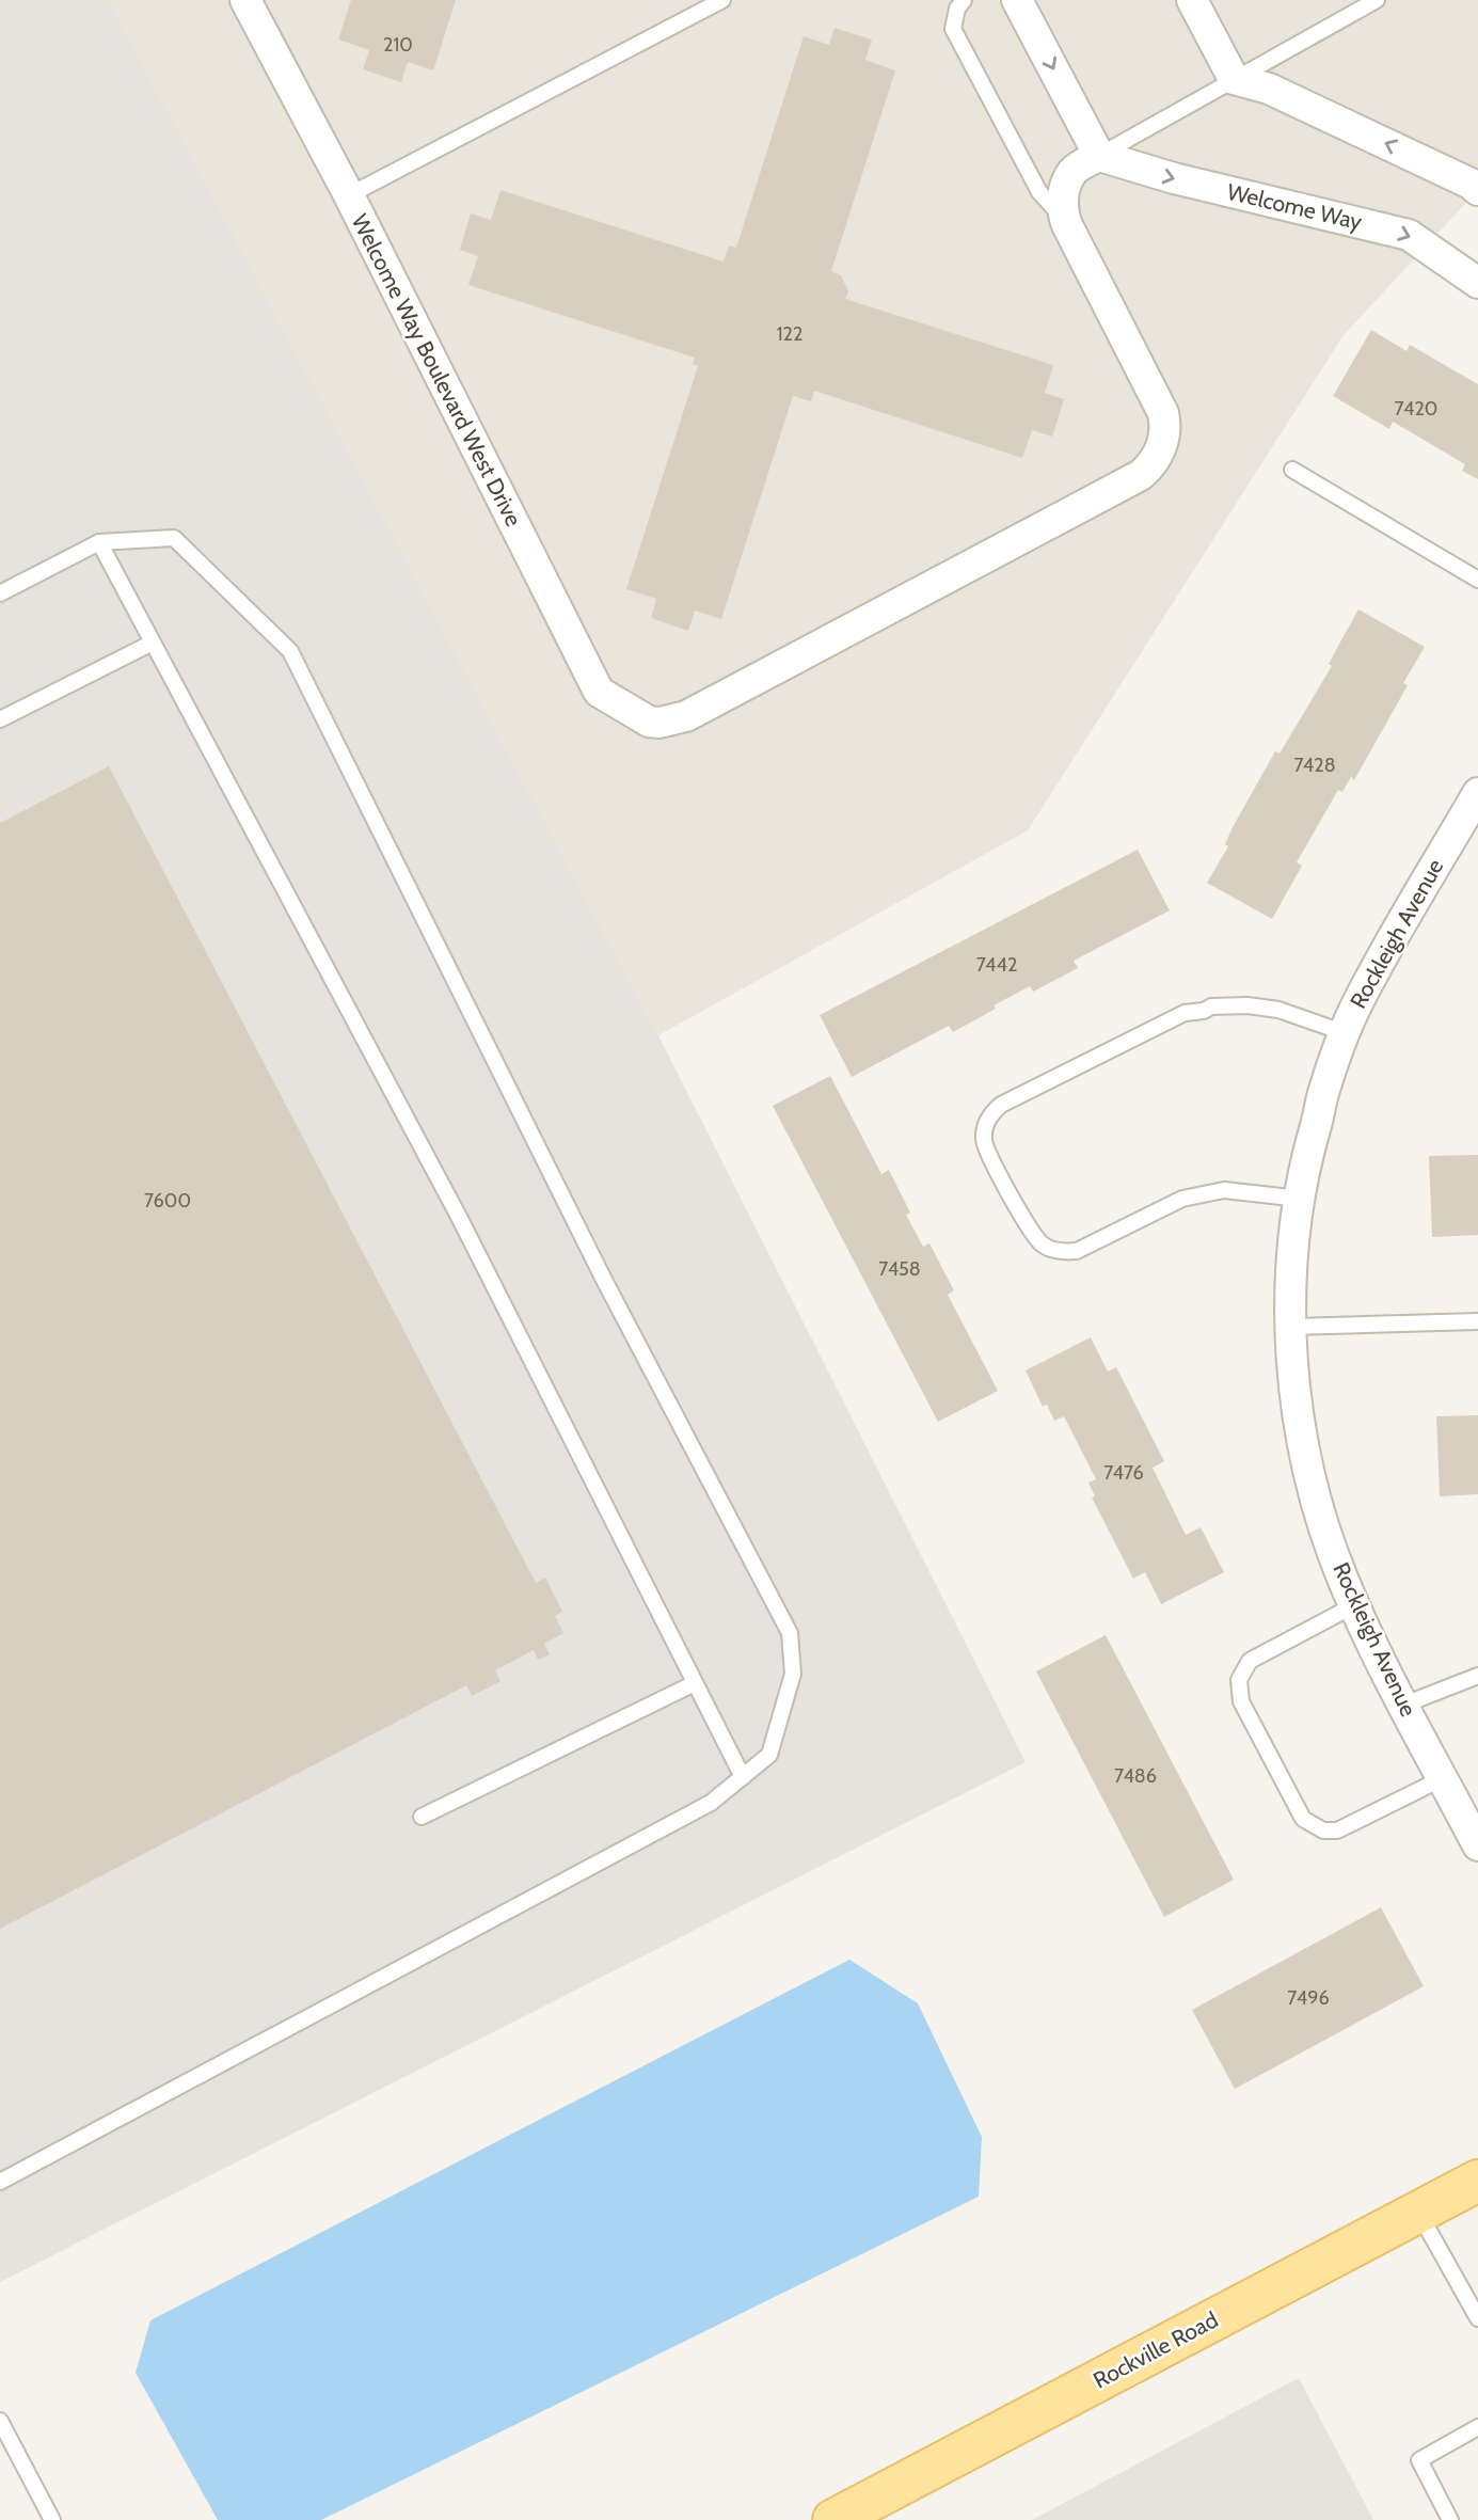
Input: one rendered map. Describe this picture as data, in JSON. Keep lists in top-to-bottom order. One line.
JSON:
{"streets":{"main road":["Rockville Road"],"street":["Welcome Way","Welcome Way Boulevard West Drive","Rockleigh Avenue"]},"house_numbers":["210","122","7420","7428","7442","7600","7458","7476","7486","7496"]}
